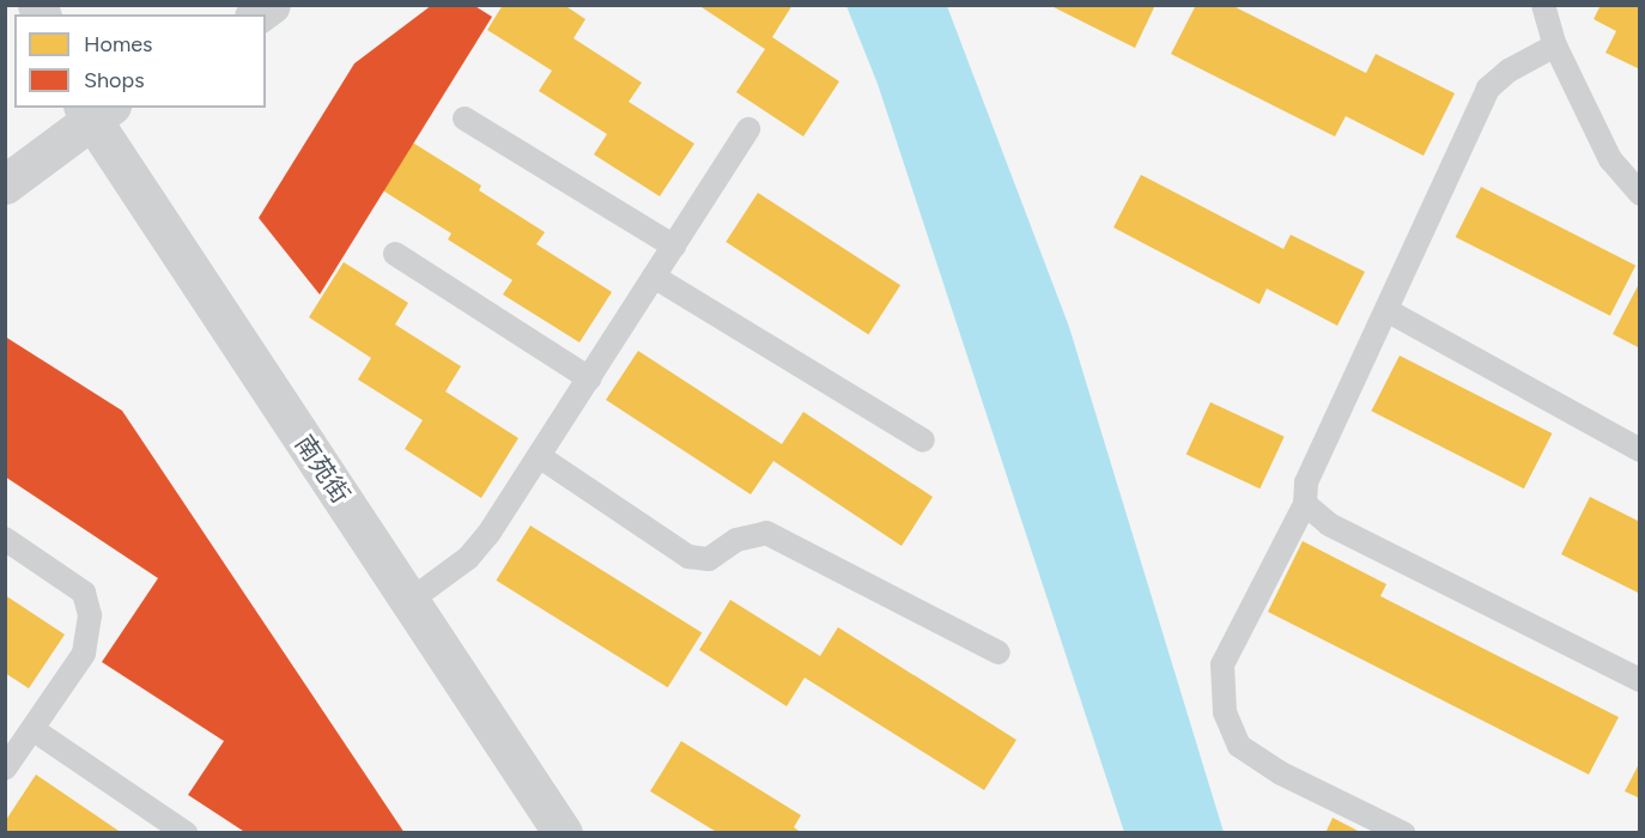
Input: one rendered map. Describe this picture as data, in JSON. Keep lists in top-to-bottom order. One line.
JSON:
{"streets":{"street":["南苑街"]},"legend":["Homes","Shops"]}
